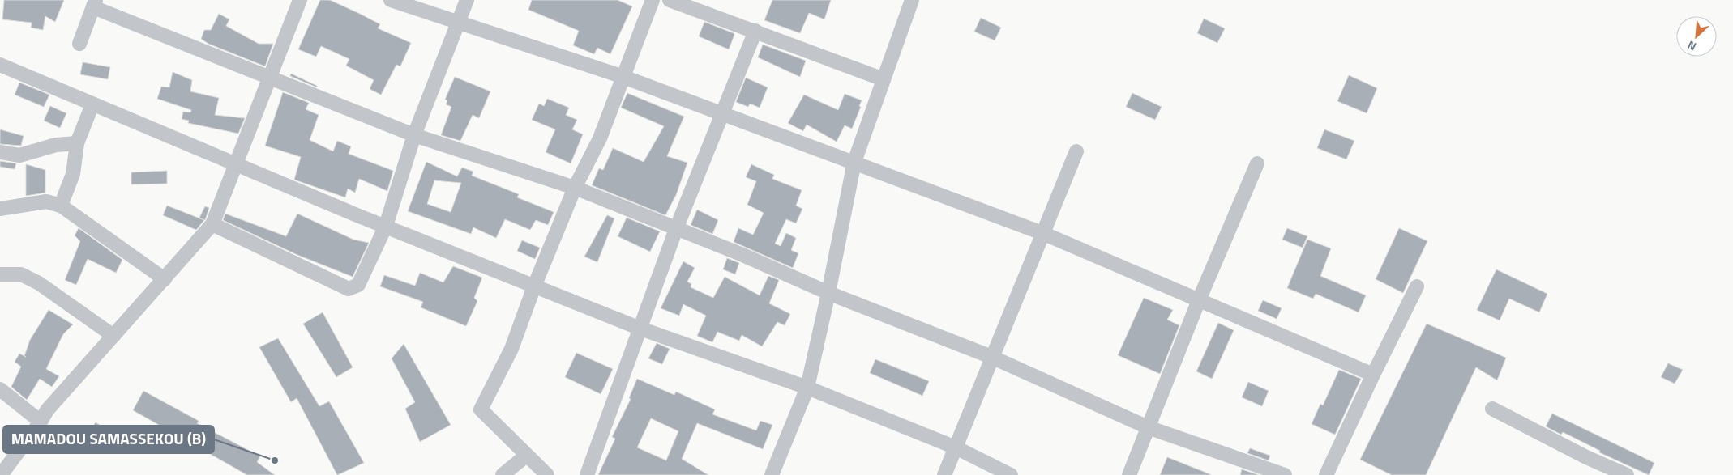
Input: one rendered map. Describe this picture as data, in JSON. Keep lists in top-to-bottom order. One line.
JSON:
{"places":["MAMADOU SAMASSEKOU (B)"],"north":"bottom left"}
